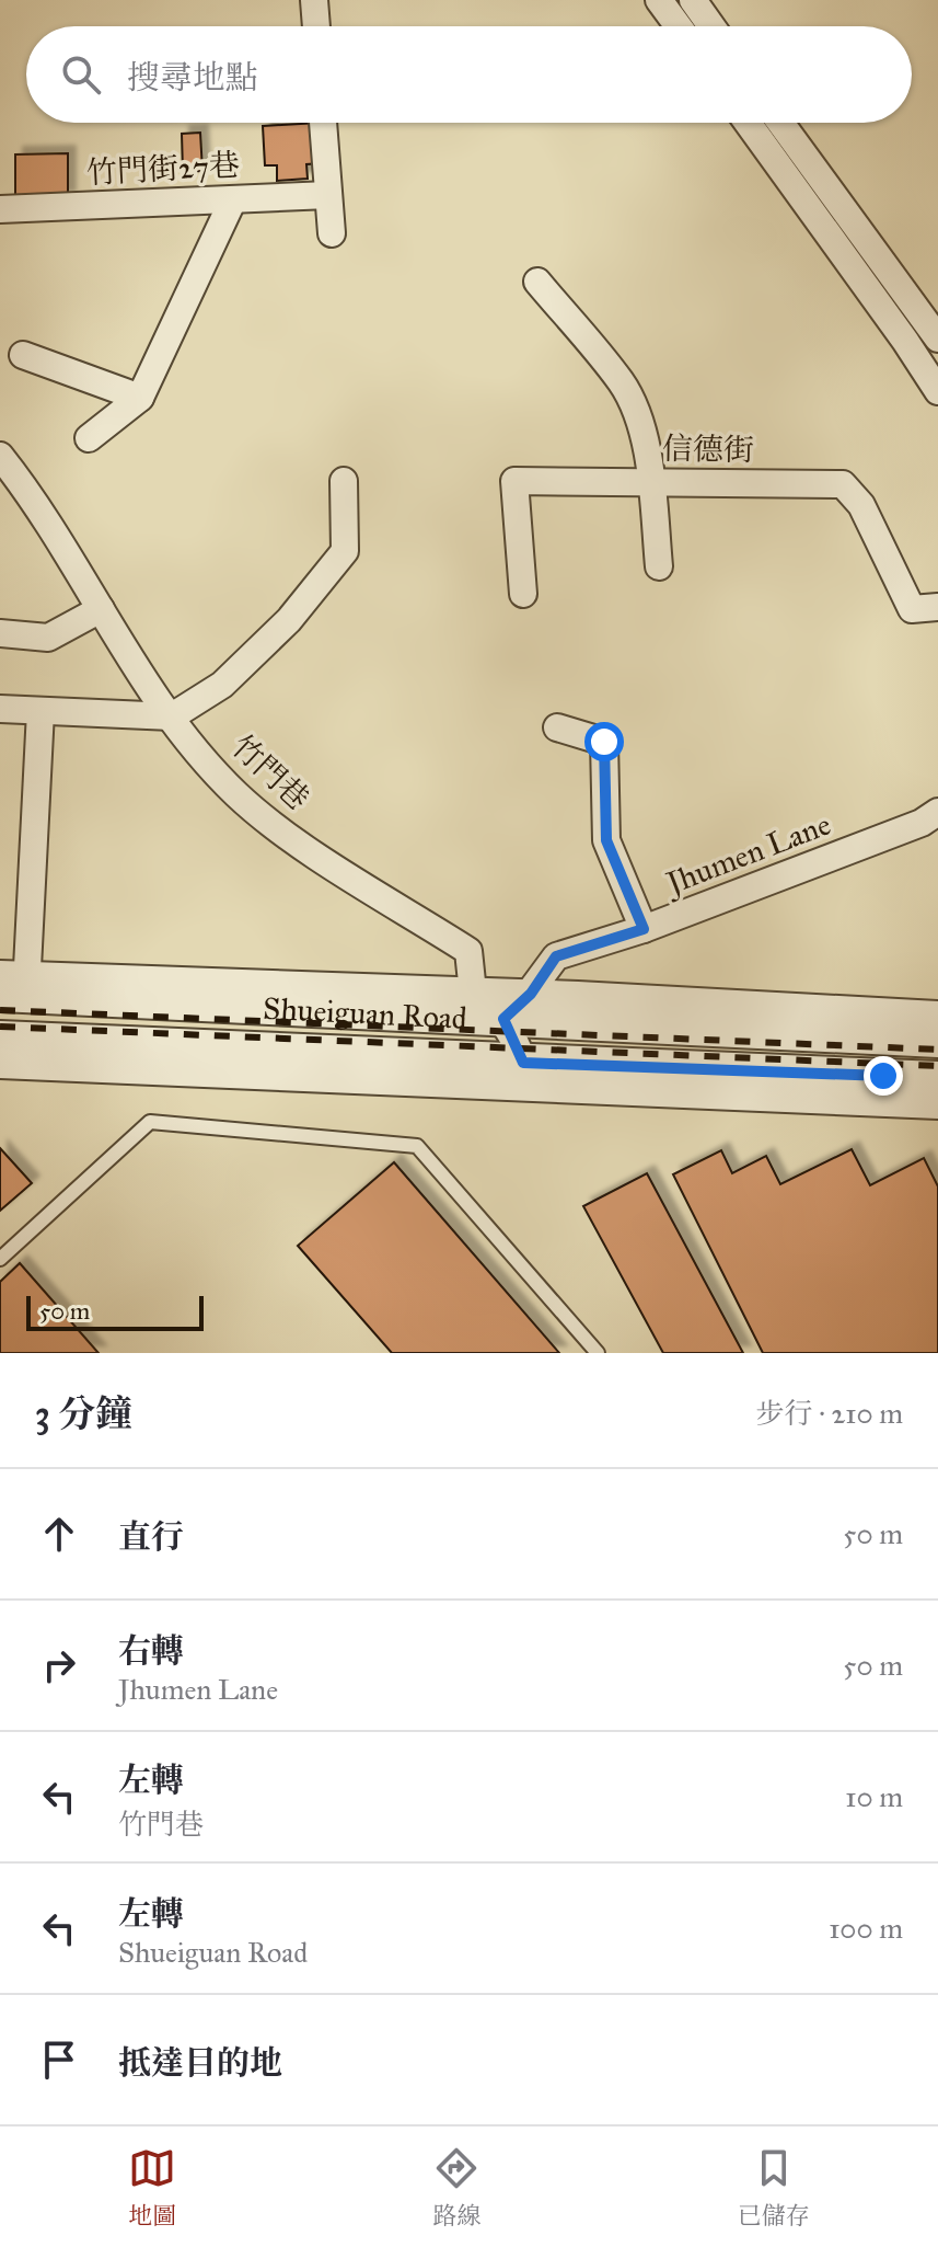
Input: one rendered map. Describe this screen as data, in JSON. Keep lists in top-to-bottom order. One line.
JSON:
{"streets":{"street":["竹門街27巷","信德街","竹門巷","Jhumen Lane","Shueiguan Road"]},"crossings":[["竹門巷","Shueiguan Road"],["Jhumen Lane","Shueiguan Road"]],"scale_bar":"50 m","page":{"search":"搜尋地點","scale":"50 m","heading":["3 分鐘","步行 · 210 m"],"list":[["直行","50 m"],["右轉","Jhumen Lane","50 m"],["左轉","竹門巷","10 m"],["左轉","Shueiguan Road","100 m"],"抵達目的地"],"nav":["地圖","路線","已儲存"]}}
